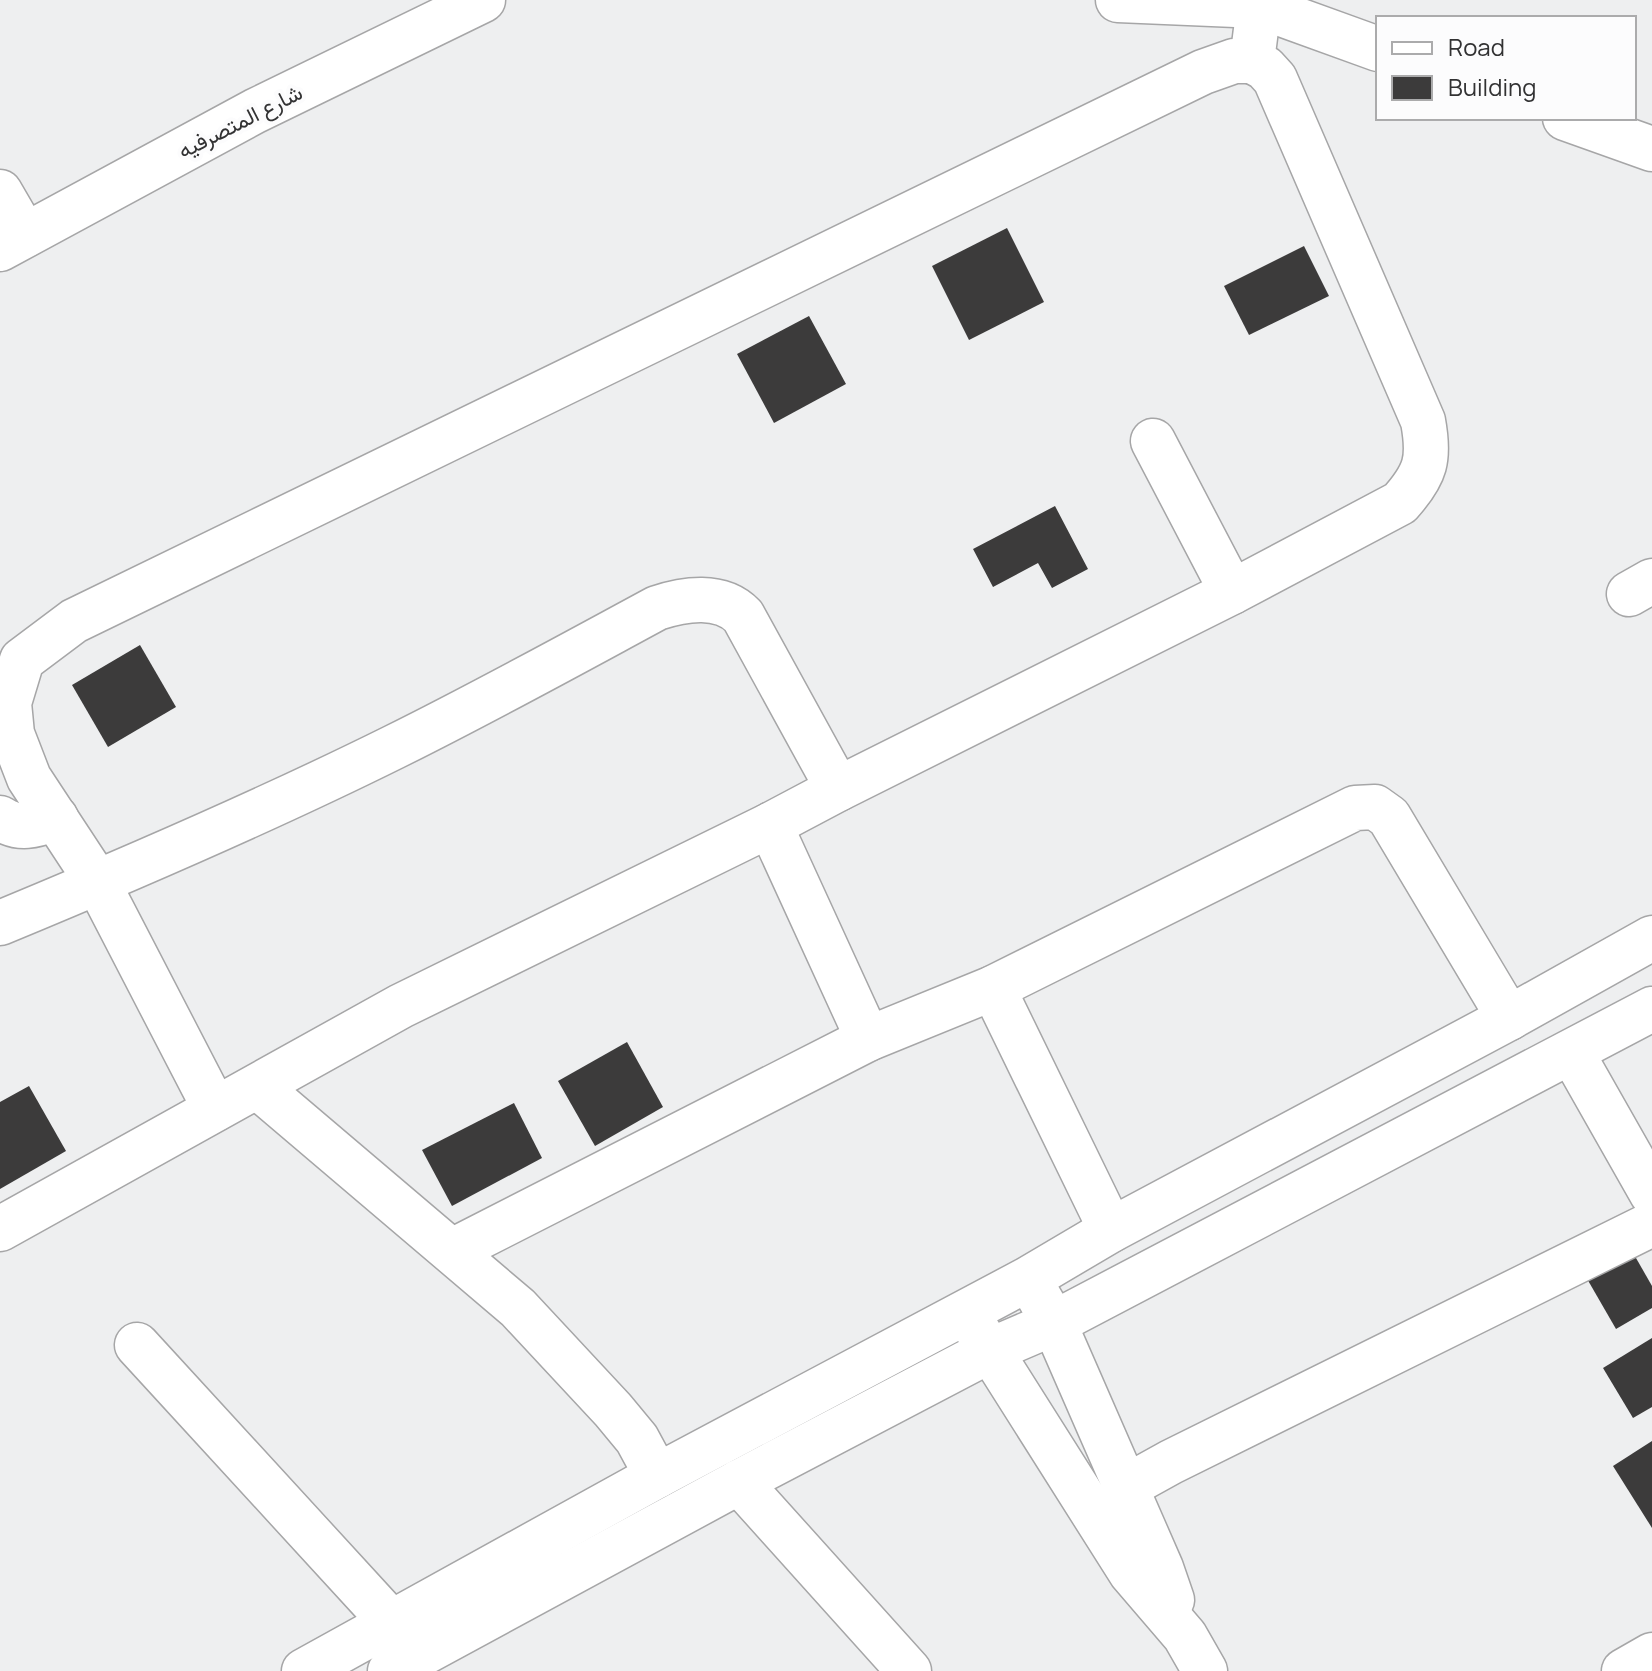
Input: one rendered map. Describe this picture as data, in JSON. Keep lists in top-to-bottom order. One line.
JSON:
{"streets":{"street":["شارع المتصرفيه"]},"legend":["Road","Building"]}
